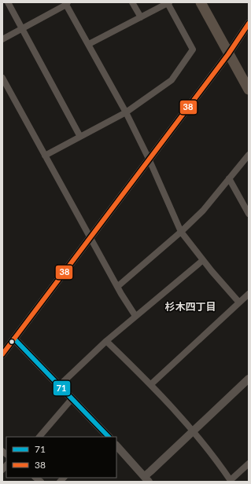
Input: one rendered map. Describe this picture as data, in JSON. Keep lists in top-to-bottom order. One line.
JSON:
{"districts":["杉木四丁目"],"lines":["transit line 38","transit line 71"],"legend":["71","38"]}
